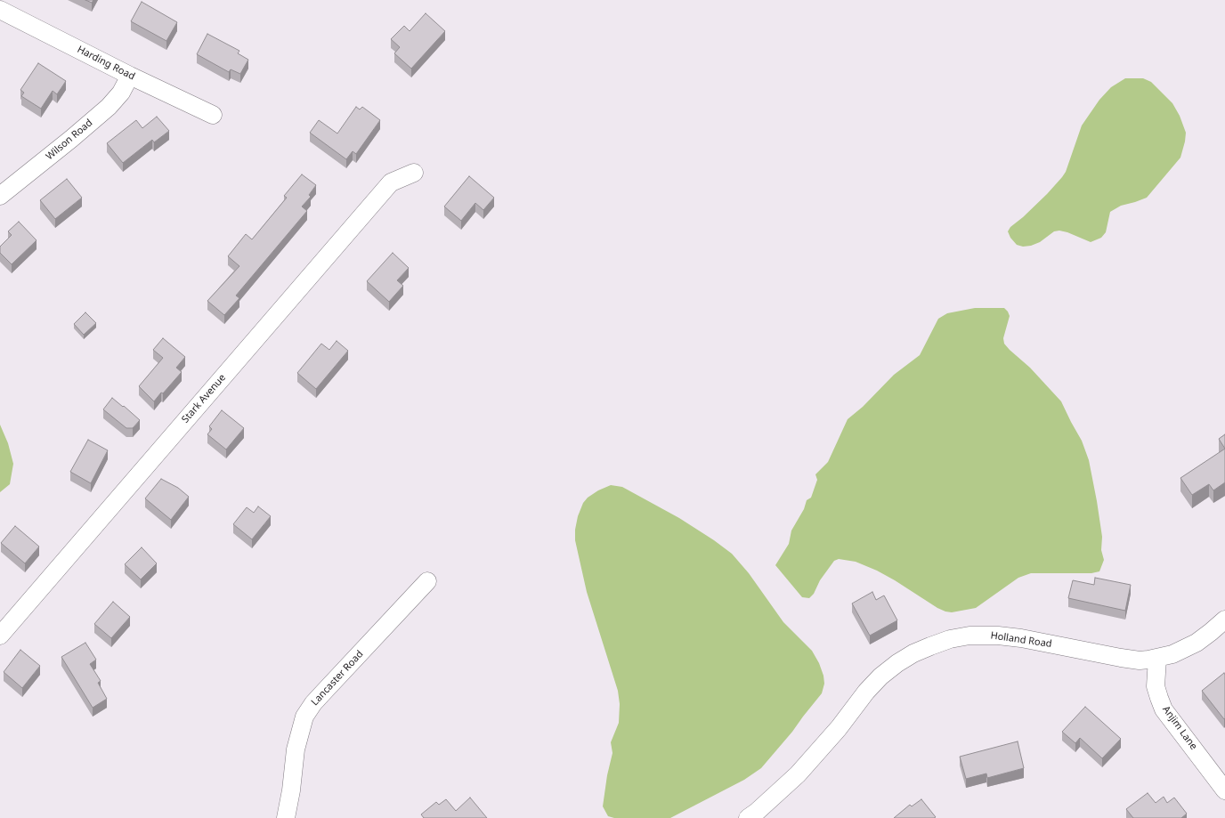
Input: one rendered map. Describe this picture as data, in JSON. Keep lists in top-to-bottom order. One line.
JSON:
{"streets":{"street":["Harding Road","Wilson Road","Stark Avenue","Holland Road","Lancaster Road","Anjim Lane"]},"crossings":[["Harding Road","Wilson Road"],["Holland Road","Anjim Lane"]]}
